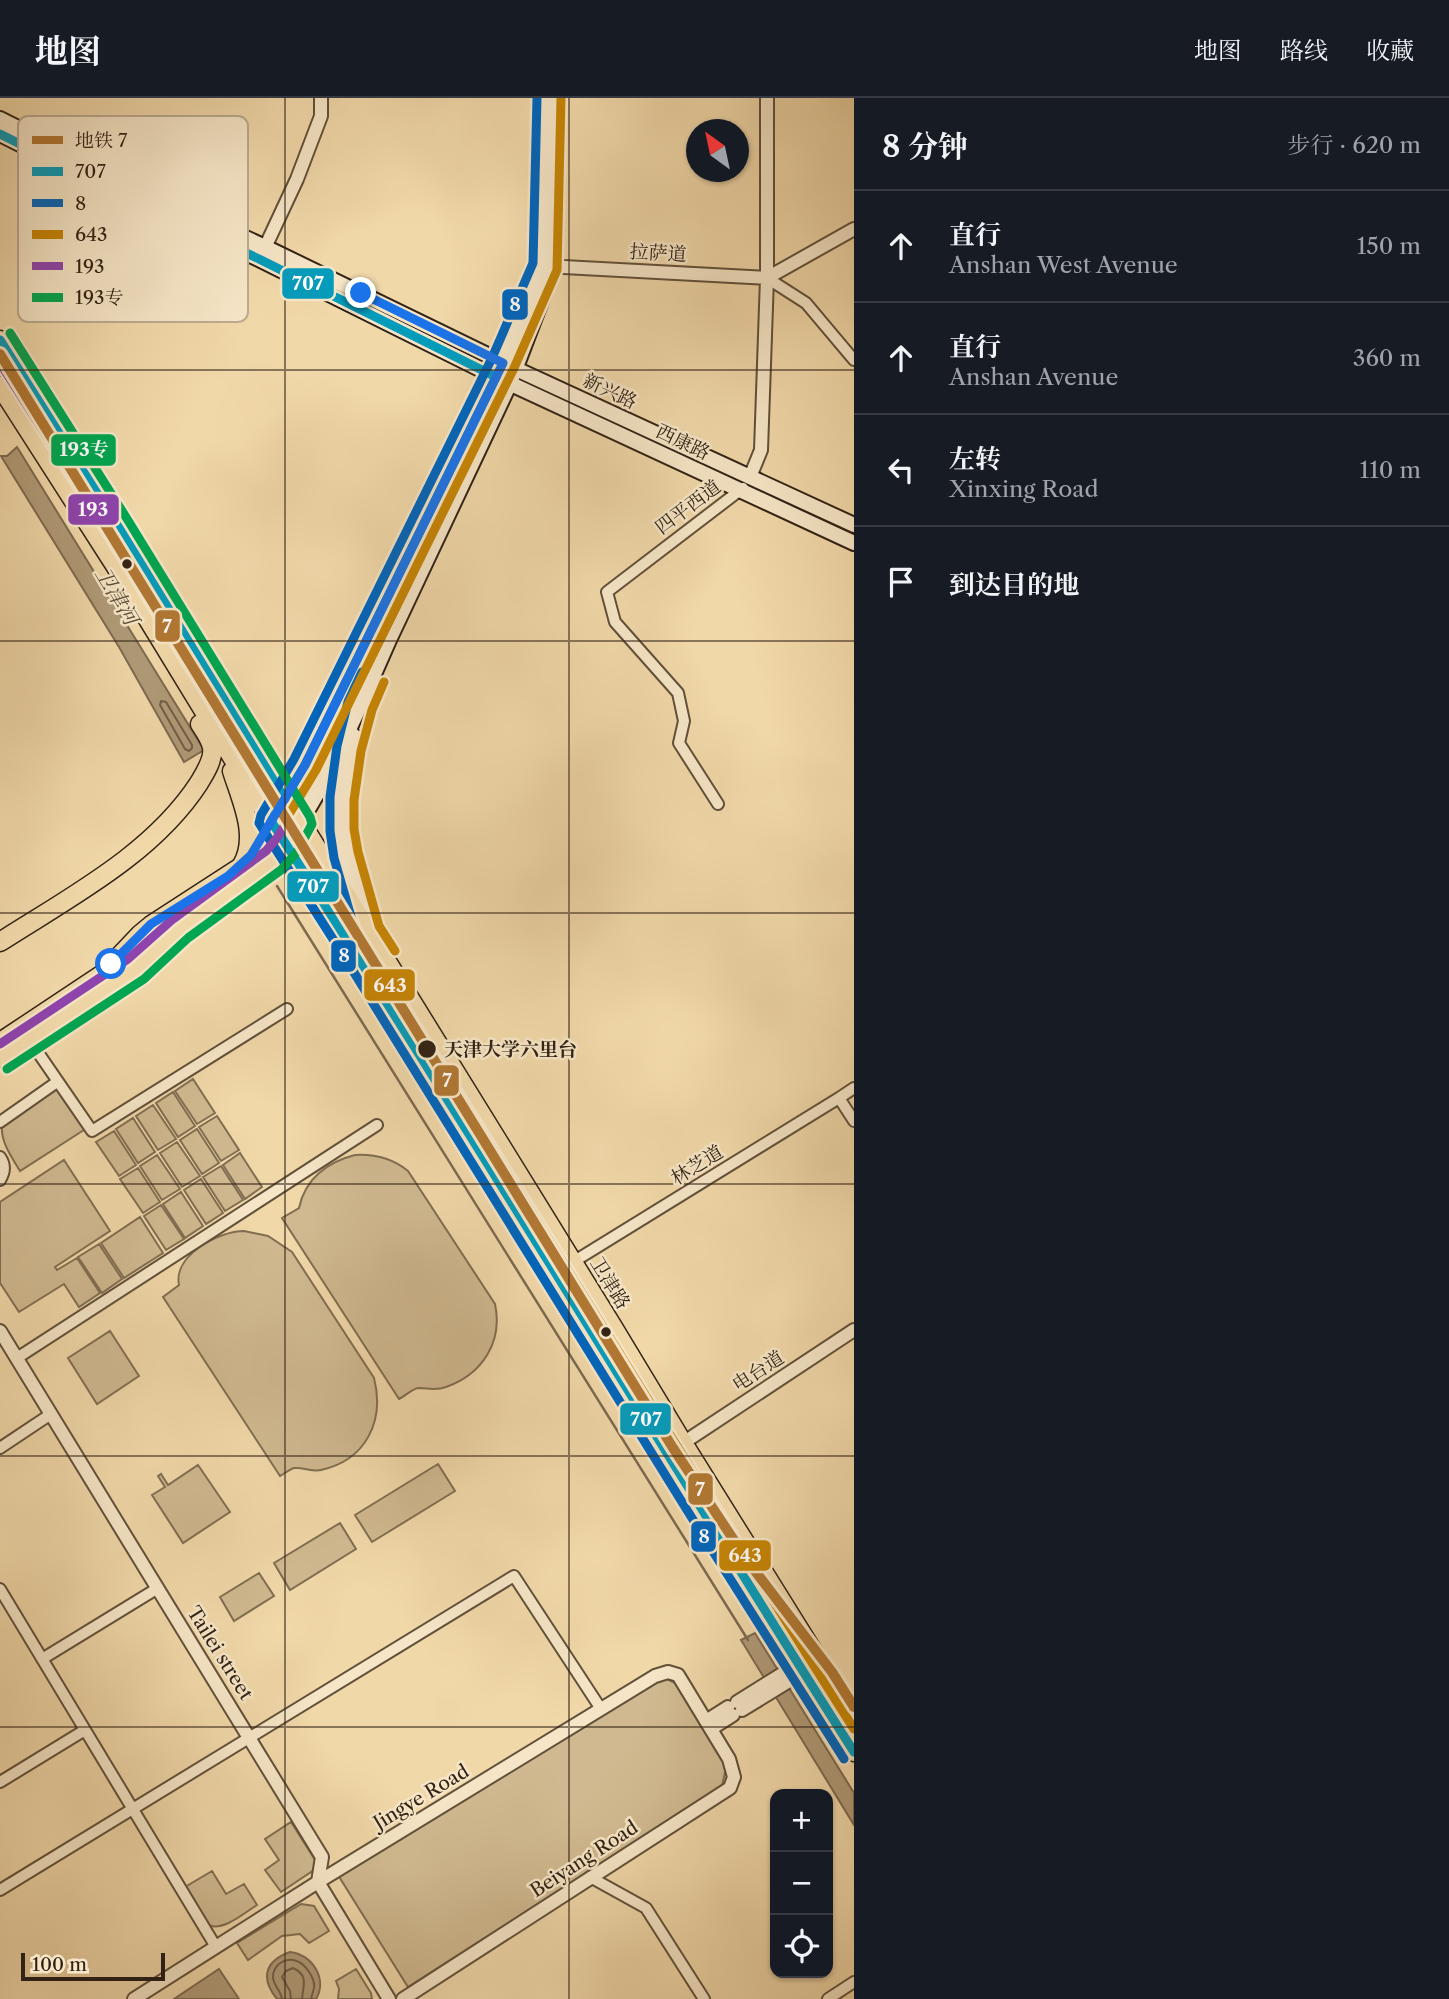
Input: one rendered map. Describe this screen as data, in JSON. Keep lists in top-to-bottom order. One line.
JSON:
{"streets":{"highway":["卫津路"],"main road":["新兴路"],"street":["拉萨道","四平西道","林芝道","电台道","Tailei street","Jingye Road","Beiyang Road"]},"crossings":[["新兴路","四平西道"],["林芝道","卫津路"],["卫津路","电台道"],["Tailei street","Jingye Road"],["Jingye Road","Beiyang Road"]],"water":["卫津河"],"places":["天津大学六里台"],"lines":["transit line 8","transit line 643","transit line 707","transit line 193专","metro line 7","transit line 193"],"legend":["地铁 7","707","8","643","193","193专"],"scale_bar":"100 m","north":"top left","page":{"header":"地图","nav":["地图","路线","收藏"],"heading":["8 分钟","步行 · 620 m"],"list":[["直行","Anshan West Avenue","150 m"],["直行","Anshan Avenue","360 m"],["左转","Xinxing Road","110 m"],"到达目的地"],"map_buttons":["+","−"],"scale":"100 m"}}
